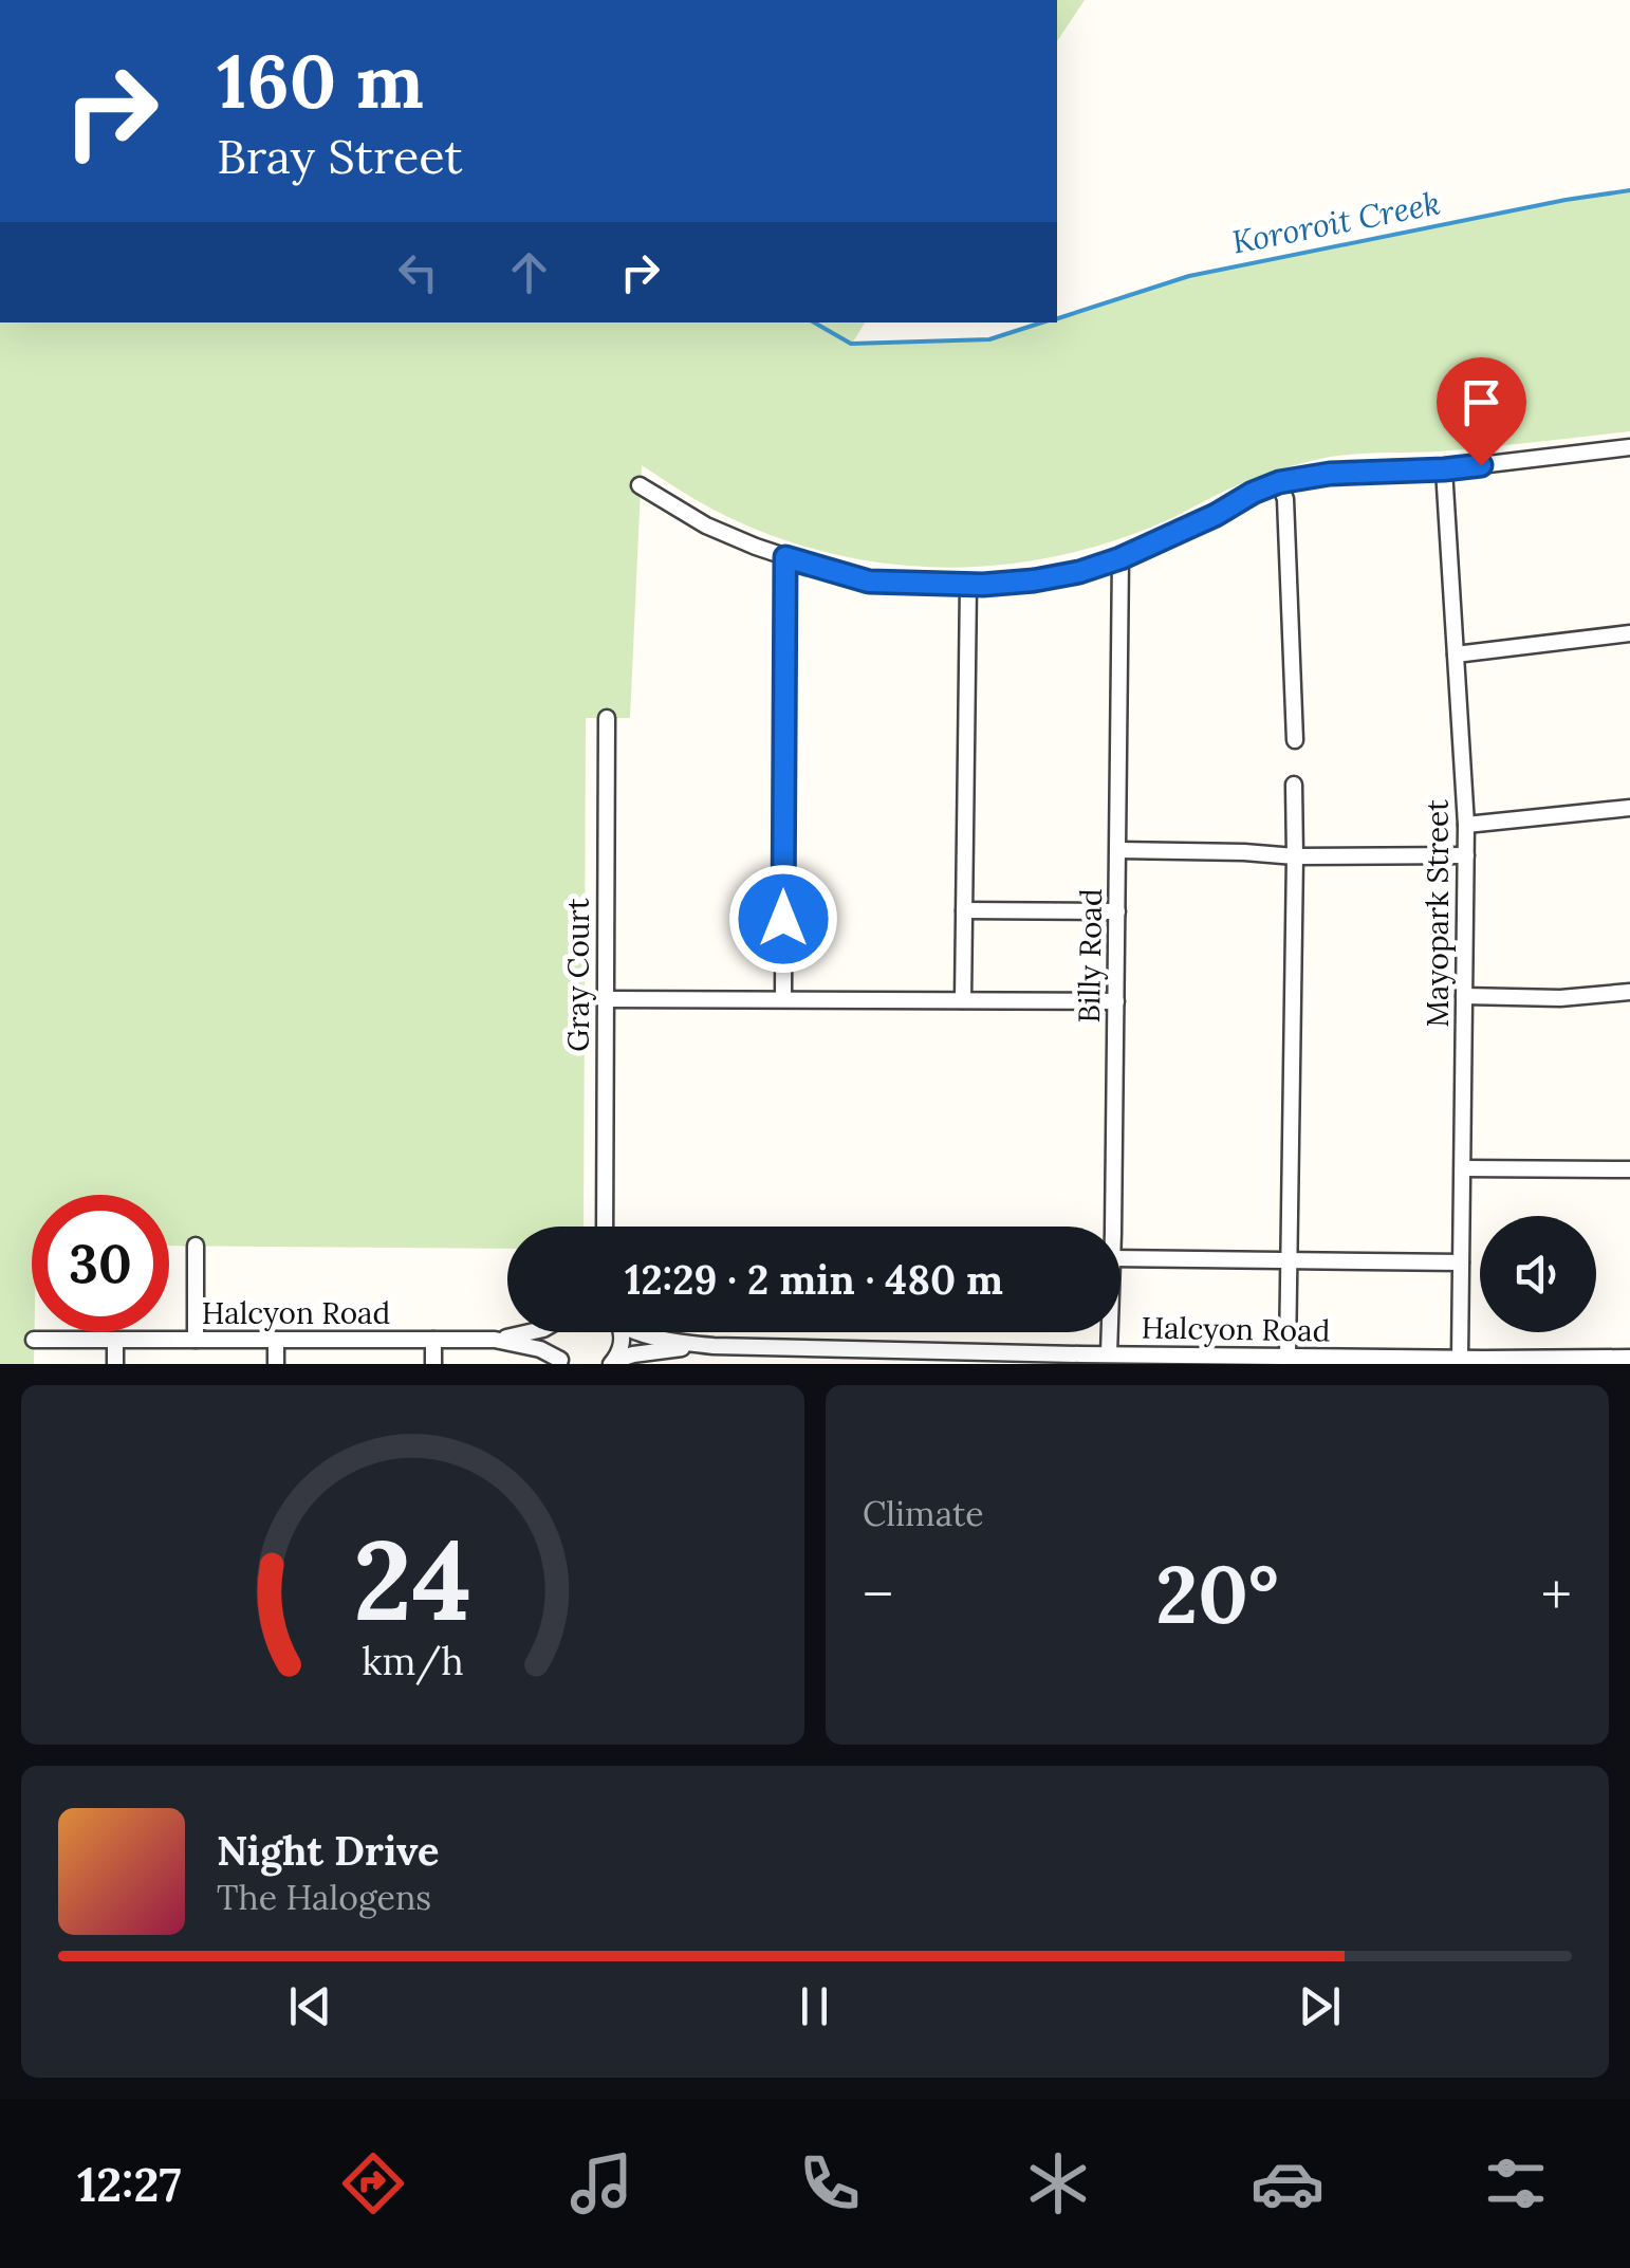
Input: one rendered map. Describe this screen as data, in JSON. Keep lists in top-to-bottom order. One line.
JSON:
{"streets":{"street":["Mayopark Street","Billy Road","Gray Court","Halcyon Road"]},"crossings":[["Mayopark Street","Halcyon Road"],["Billy Road","Halcyon Road"]],"water":["Kororoit Creek"],"page":{"turn":["160 m","Bray Street"],"limit":"30","trip":"12:29 · 2 min · 480 m","tile":"Climate","heat":["−","20°","+"],"song":["Night Drive","The Halogens"],"tabs":"12:27","gauge":["24","km/h"]}}
